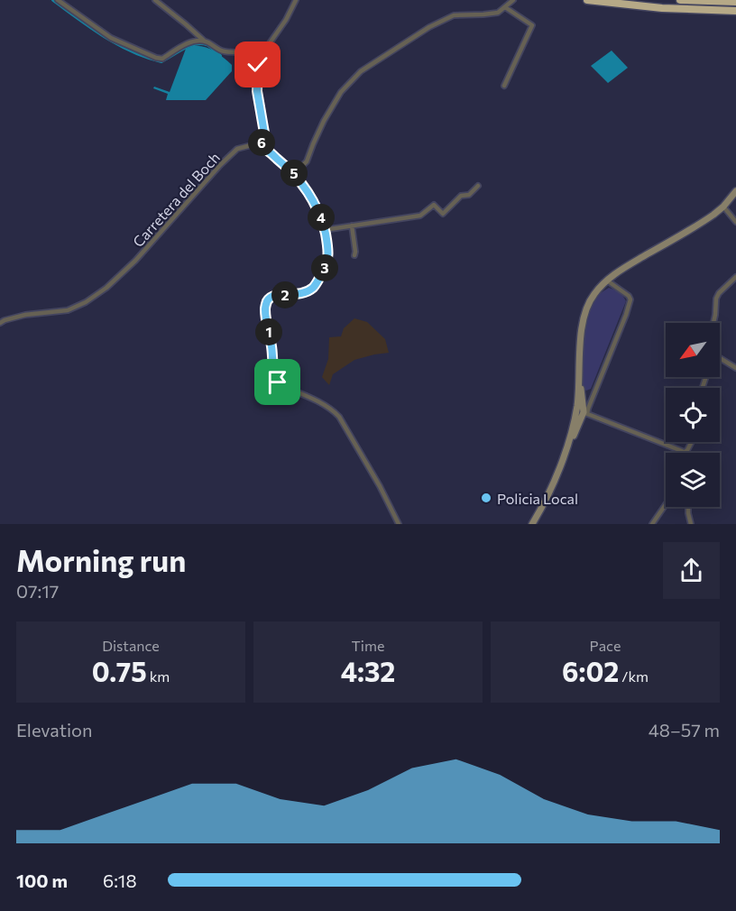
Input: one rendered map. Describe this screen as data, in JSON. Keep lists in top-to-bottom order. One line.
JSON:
{"streets":{"street":["Carretera del Boch"]},"places":["Policia Local"],"north":"bottom left","page":{"pins":["6","5","4","3","2","1"],"heading":["Morning run","07:17"],"stats":[["Distance","0.75 km"],["Time","4:32"],["Pace","6:02 /km"]],"chart":["Elevation","48–57 m"],"list":[{"name":"100 m","note":"6:18"}]}}
